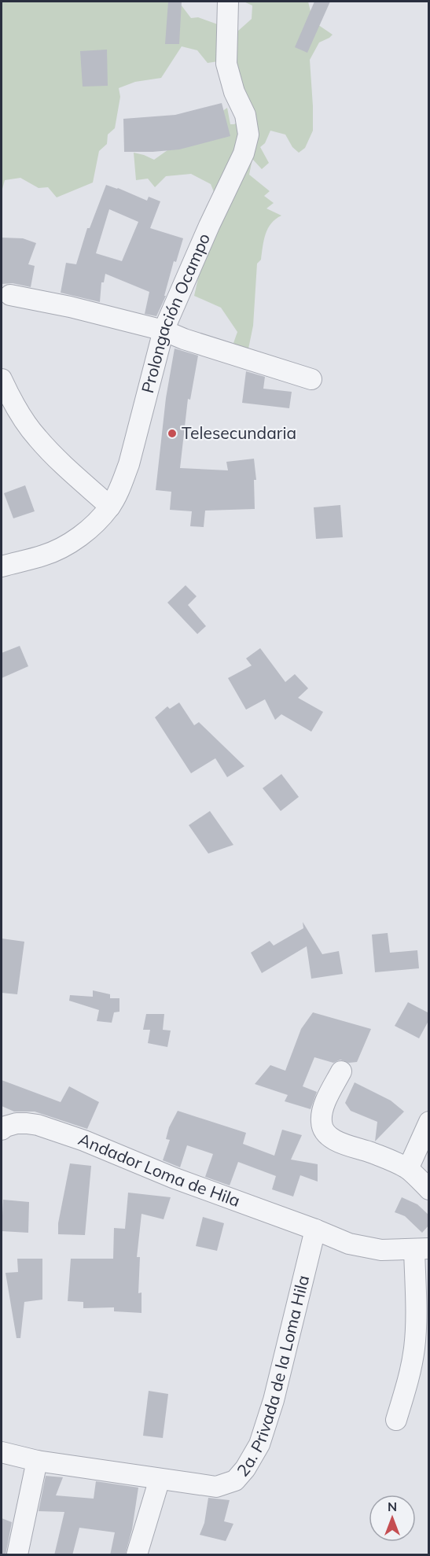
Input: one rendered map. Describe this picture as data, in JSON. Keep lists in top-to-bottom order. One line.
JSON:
{"streets":{"street":["Prolongación Ocampo","Andador Loma de Hila","2a. Privada de la Loma Hila"]},"crossings":[["Andador Loma de Hila","2a. Privada de la Loma Hila"]],"places":["Telesecundaria"],"north":"top"}
